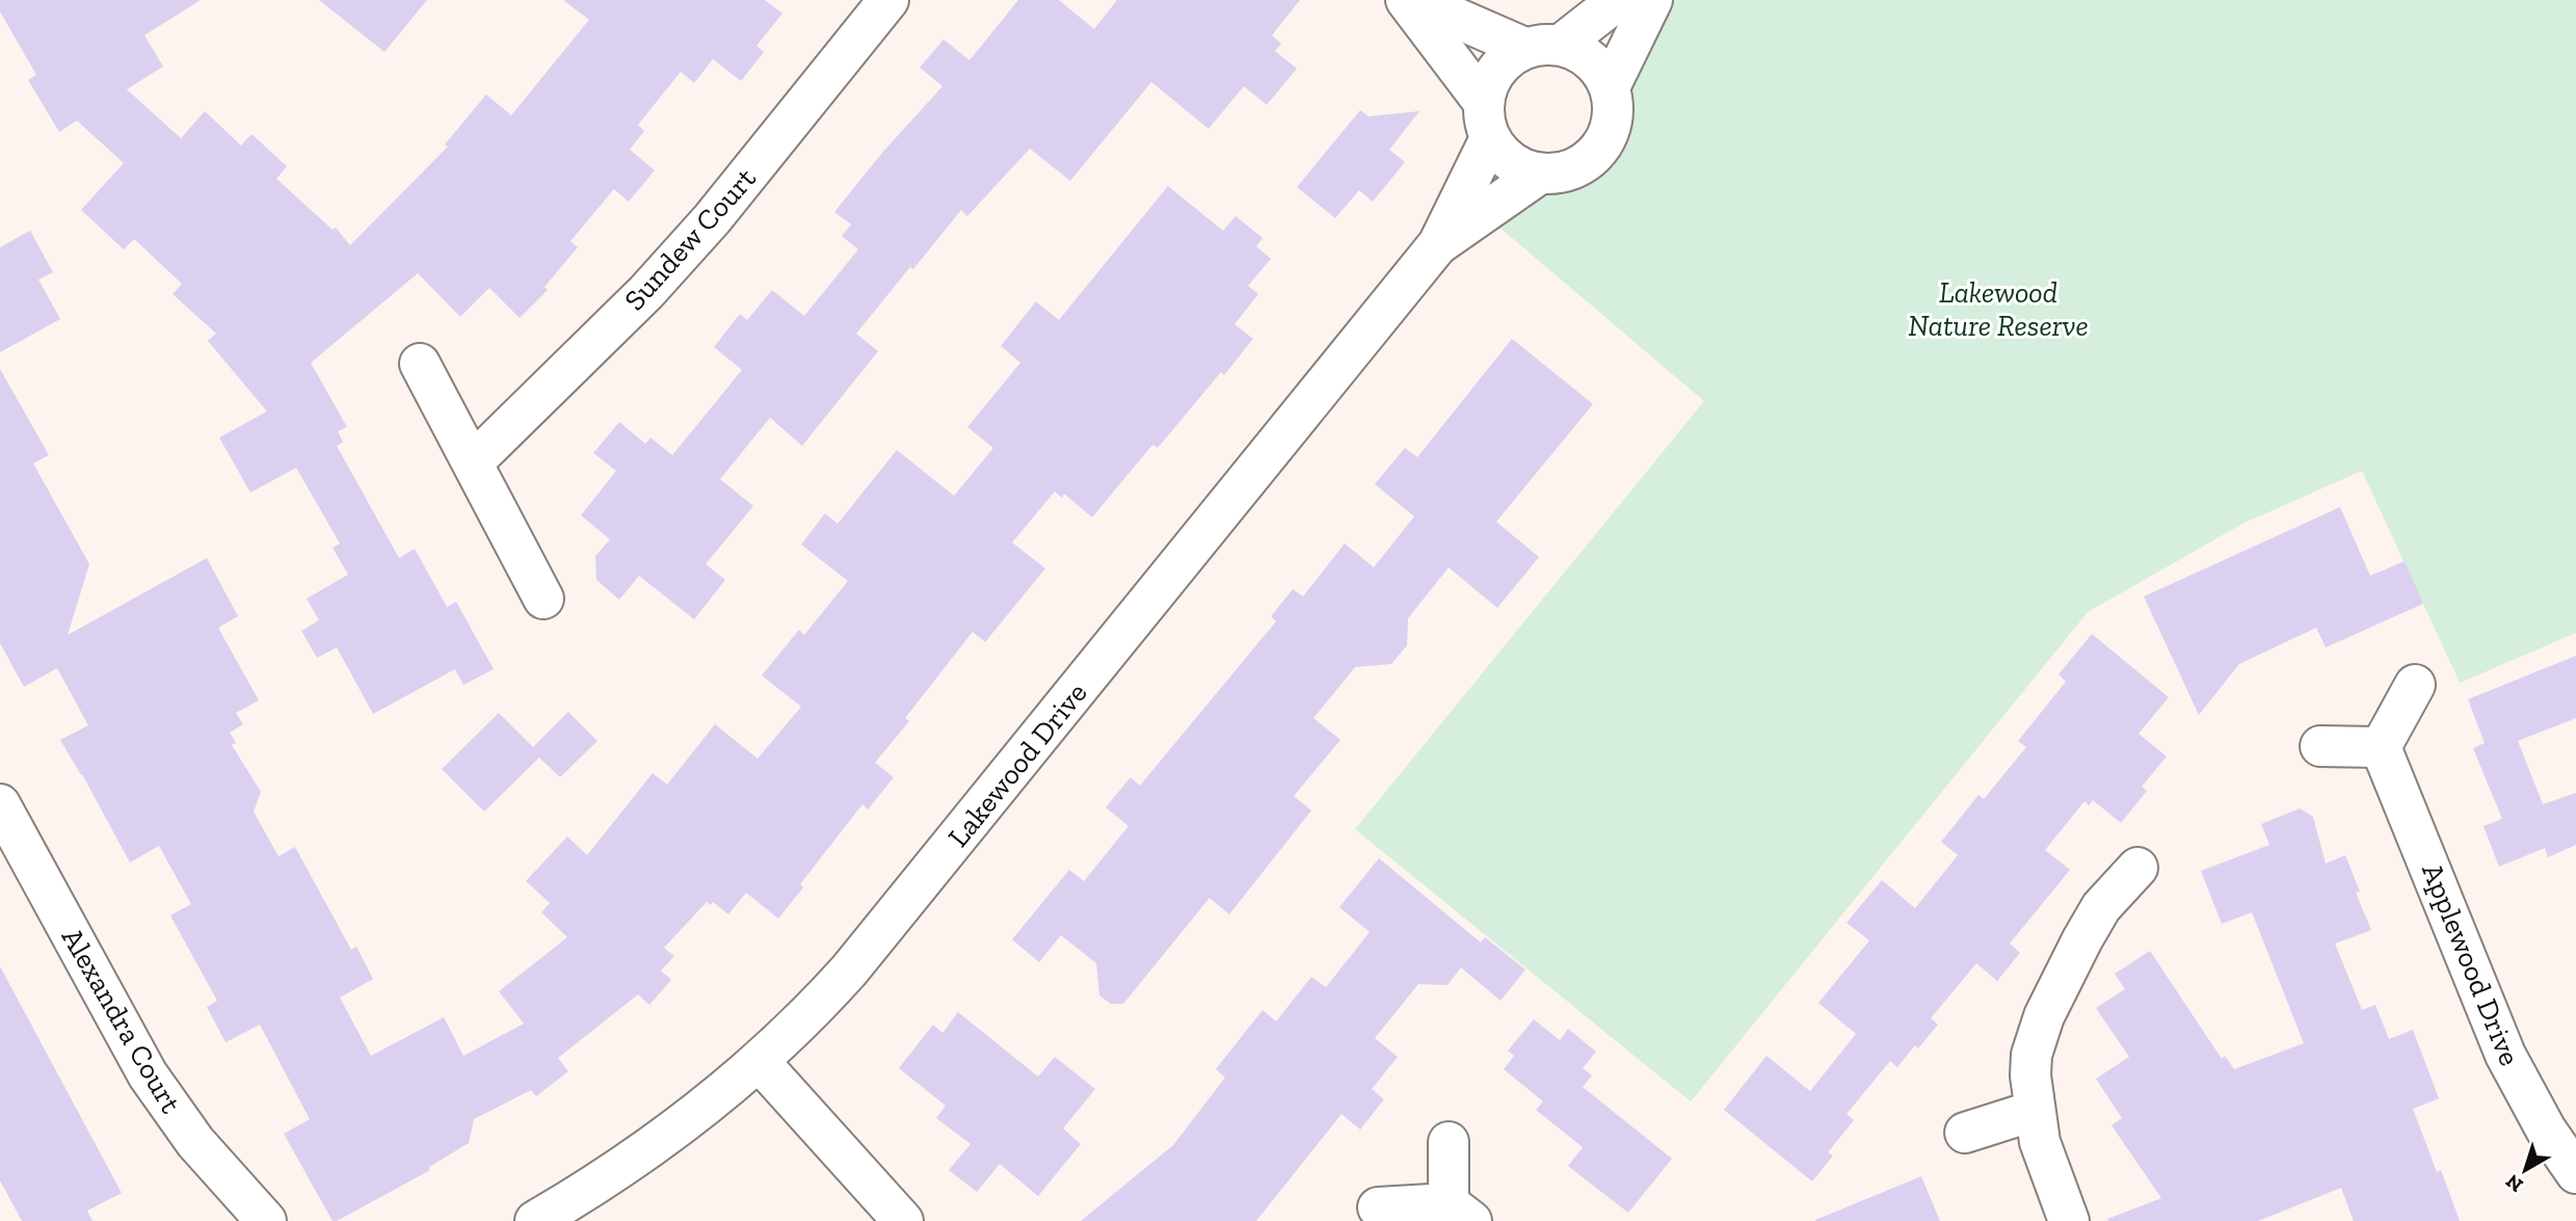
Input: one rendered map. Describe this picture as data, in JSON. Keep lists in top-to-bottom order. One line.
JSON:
{"streets":{"street":["Sundew Court","Lakewood Drive","Applewood Drive","Alexandra Court"]},"parks":["Lakewood Nature Reserve"],"north":"bottom left"}
